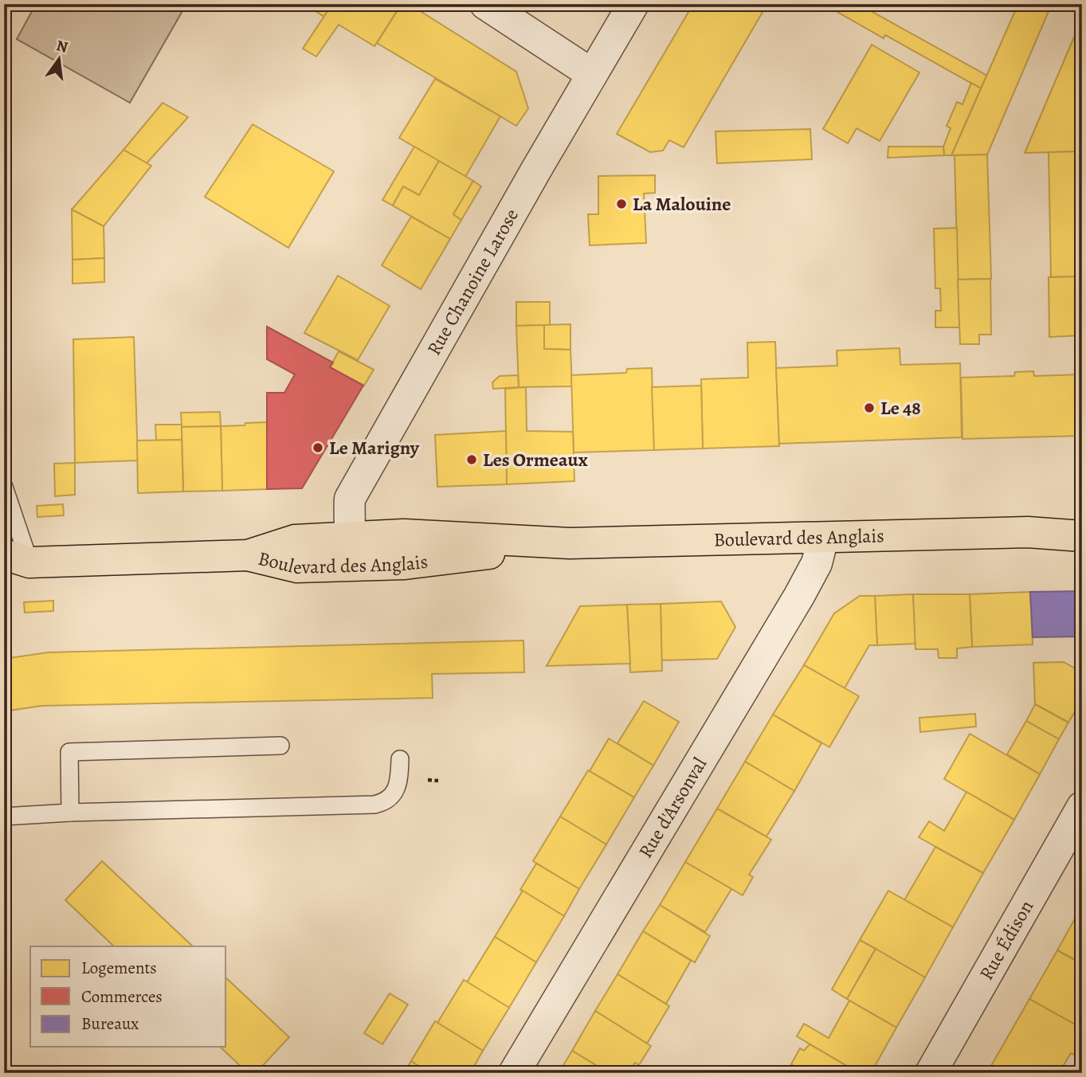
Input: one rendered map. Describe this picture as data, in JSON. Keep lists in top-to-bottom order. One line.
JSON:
{"streets":{"main road":["Boulevard des Anglais"],"street":["Rue Chanoine Larose","Rue d'Arsonval","Rue Édison"]},"crossings":[["Rue Chanoine Larose","Boulevard des Anglais"],["Boulevard des Anglais","Rue d'Arsonval"]],"places":["La Malouine","Le 48","Le Marigny","Les Ormeaux"],"legend":["Logements","Commerces","Bureaux"],"north":"top"}
